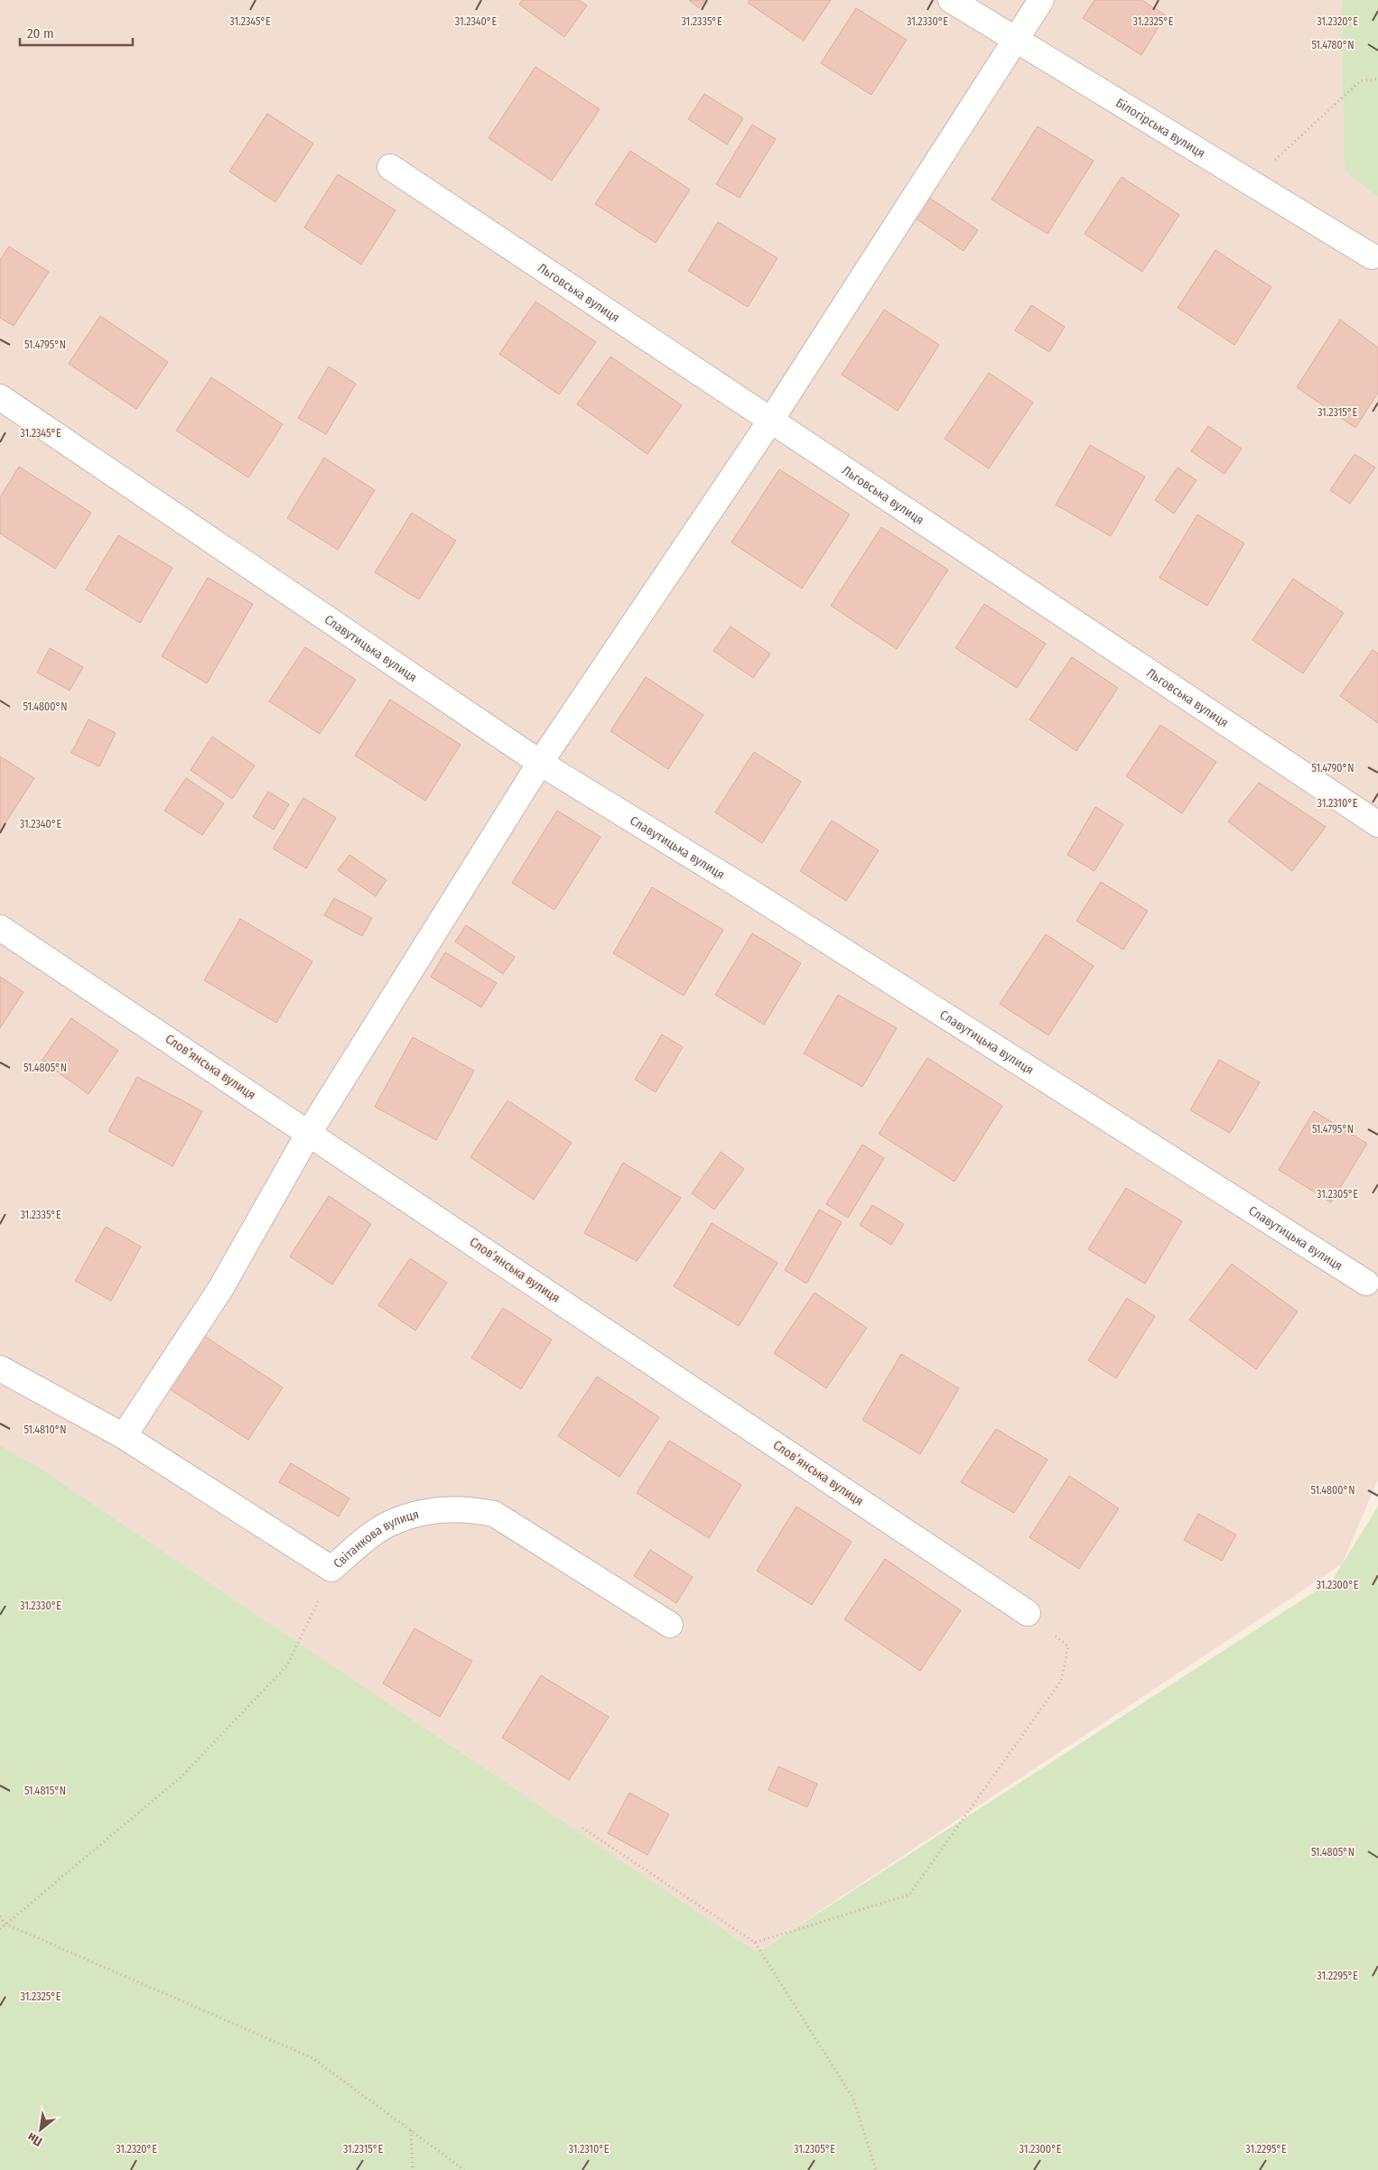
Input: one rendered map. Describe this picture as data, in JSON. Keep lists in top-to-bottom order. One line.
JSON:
{"streets":{"street":["Білогірська вулиця","Льговська вулиця","Славутицька вулиця","Словʼянська вулиця","Світанкова вулиця"]},"scale_bar":"20 m","north":"bottom left","coordinates":["31.2320°E","31.2345°E","31.2340°E","31.2335°E","31.2325°E","31.2330°E","51.4780°N","51.4795°N","31.2315°E","51.4800°N","51.4790°N","31.2310°E","51.4805°N","31.2305°E","51.4810°N","31.2300°E","51.4815°N","31.2295°E"]}
